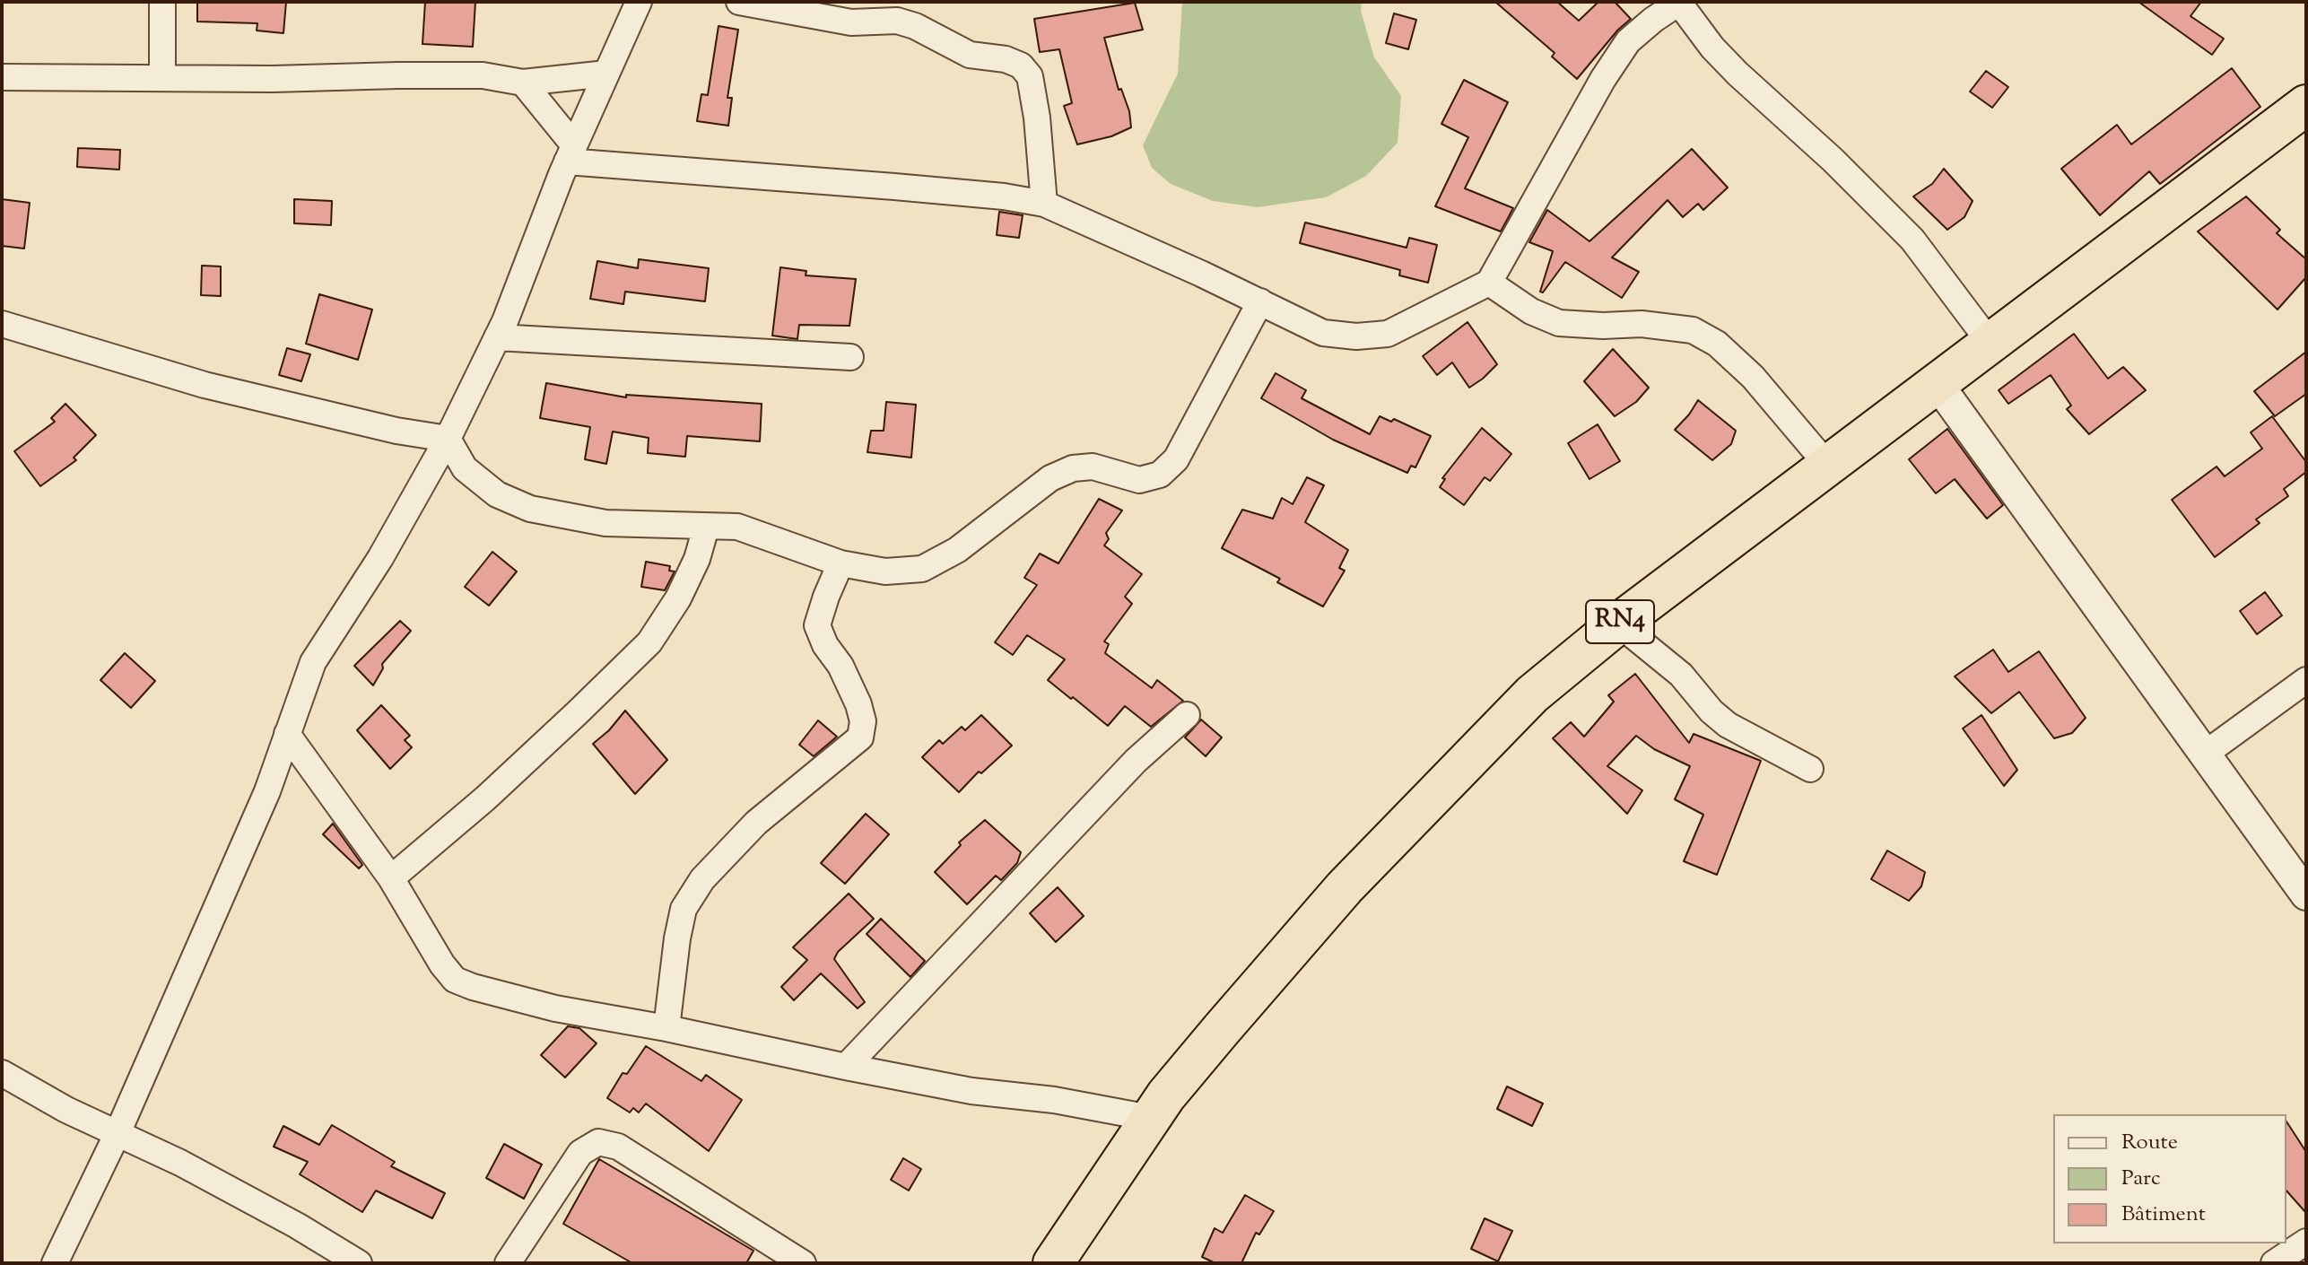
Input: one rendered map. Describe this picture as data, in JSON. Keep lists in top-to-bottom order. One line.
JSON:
{"streets":{"highway":["RN4"]},"legend":["Route","Parc","Bâtiment"]}
